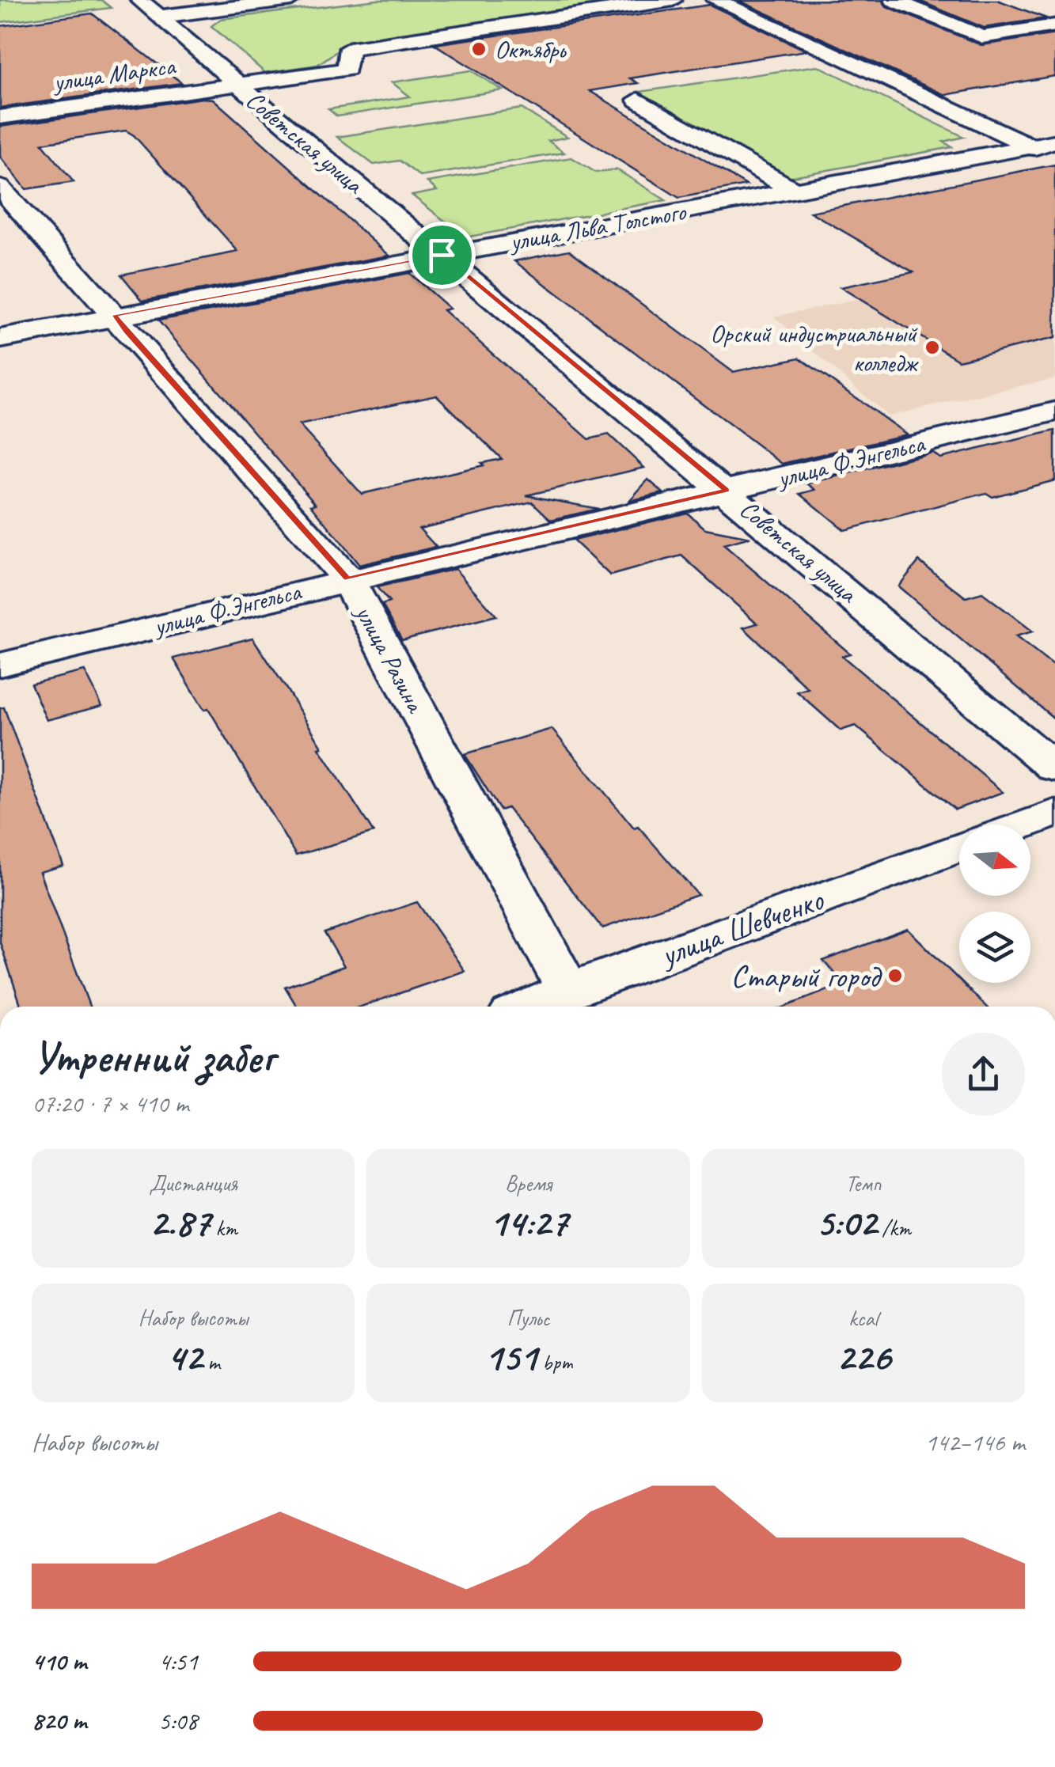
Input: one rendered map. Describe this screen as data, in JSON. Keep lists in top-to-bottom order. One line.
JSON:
{"streets":{"street":["улица Маркса","Советская улица","улица Льва Толстого","улица Ф.Энгельса","улица Разина","улица Шевченко"]},"crossings":[["улица Маркса","Советская улица"],["Советская улица","улица Льва Толстого"],["Советская улица","улица Ф.Энгельса"],["улица Льва Толстого","улица Разина"],["улица Ф.Энгельса","улица Разина"],["улица Разина","улица Шевченко"]],"places":["Октябрь","Орский индустриальный колледж","Старый город"],"north":"right","page":{"heading":["Утренний забег","07:20 · 7 × 410 m"],"stats":[["Дистанция","2.87 km"],["Время","14:27"],["Темп","5:02 /km"],["Набор высоты","42 m"],["Пульс","151 bpm"],["kcal","226"]],"chart":["Набор высоты","142–146 m"],"list":[{"name":"410 m","note":"4:51"},{"name":"820 m","note":"5:08"}]}}
